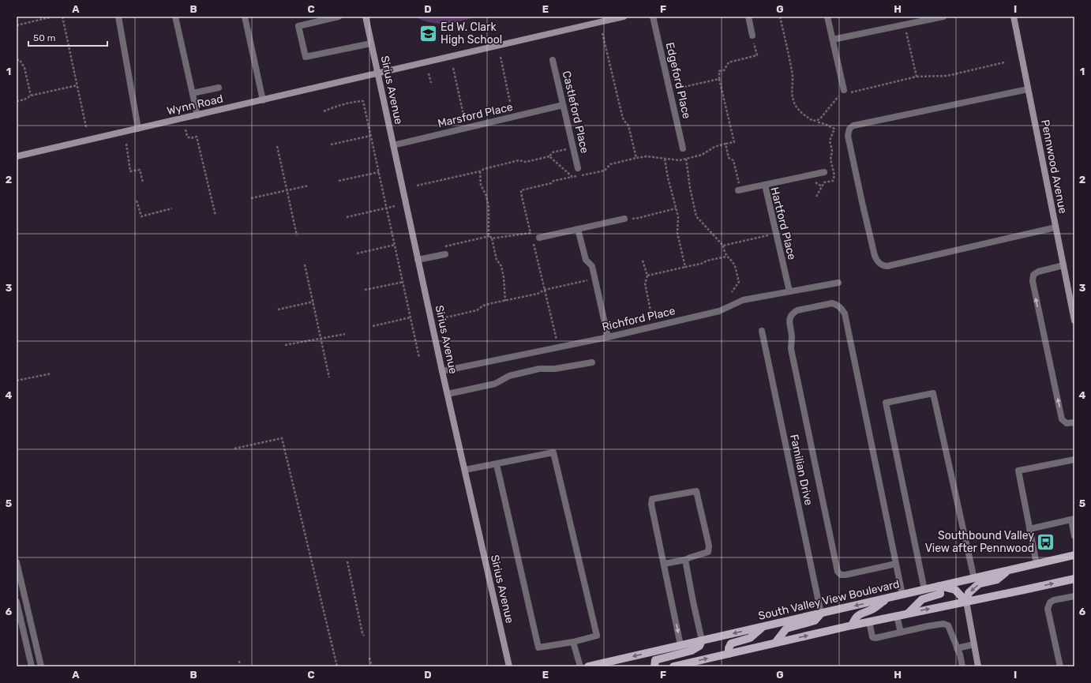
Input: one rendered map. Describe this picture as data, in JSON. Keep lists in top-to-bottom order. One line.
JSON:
{"streets":{"main road":["South Valley View Boulevard"],"street":["Edgeford Place","Sirius Avenue","Wynn Road","Castleford Place","Marsford Place","Pennwood Avenue","Hartford Place","Richford Place","Familian Drive"]},"crossings":[["Sirius Avenue","Wynn Road"],["Sirius Avenue","Marsford Place"],["Sirius Avenue","Richford Place"],["Castleford Place","Marsford Place"],["Hartford Place","Richford Place"],["Familian Drive","South Valley View Boulevard"]],"places":{"school or university":["Ed W. Clark High School"],"bus stop":["Southbound Valley View after Pennwood"]},"scale_bar":"50 m","grid":{"columns":["A","B","C","D","E","F","G","H","I"],"rows":["1","2","3","4","5","6"]}}
